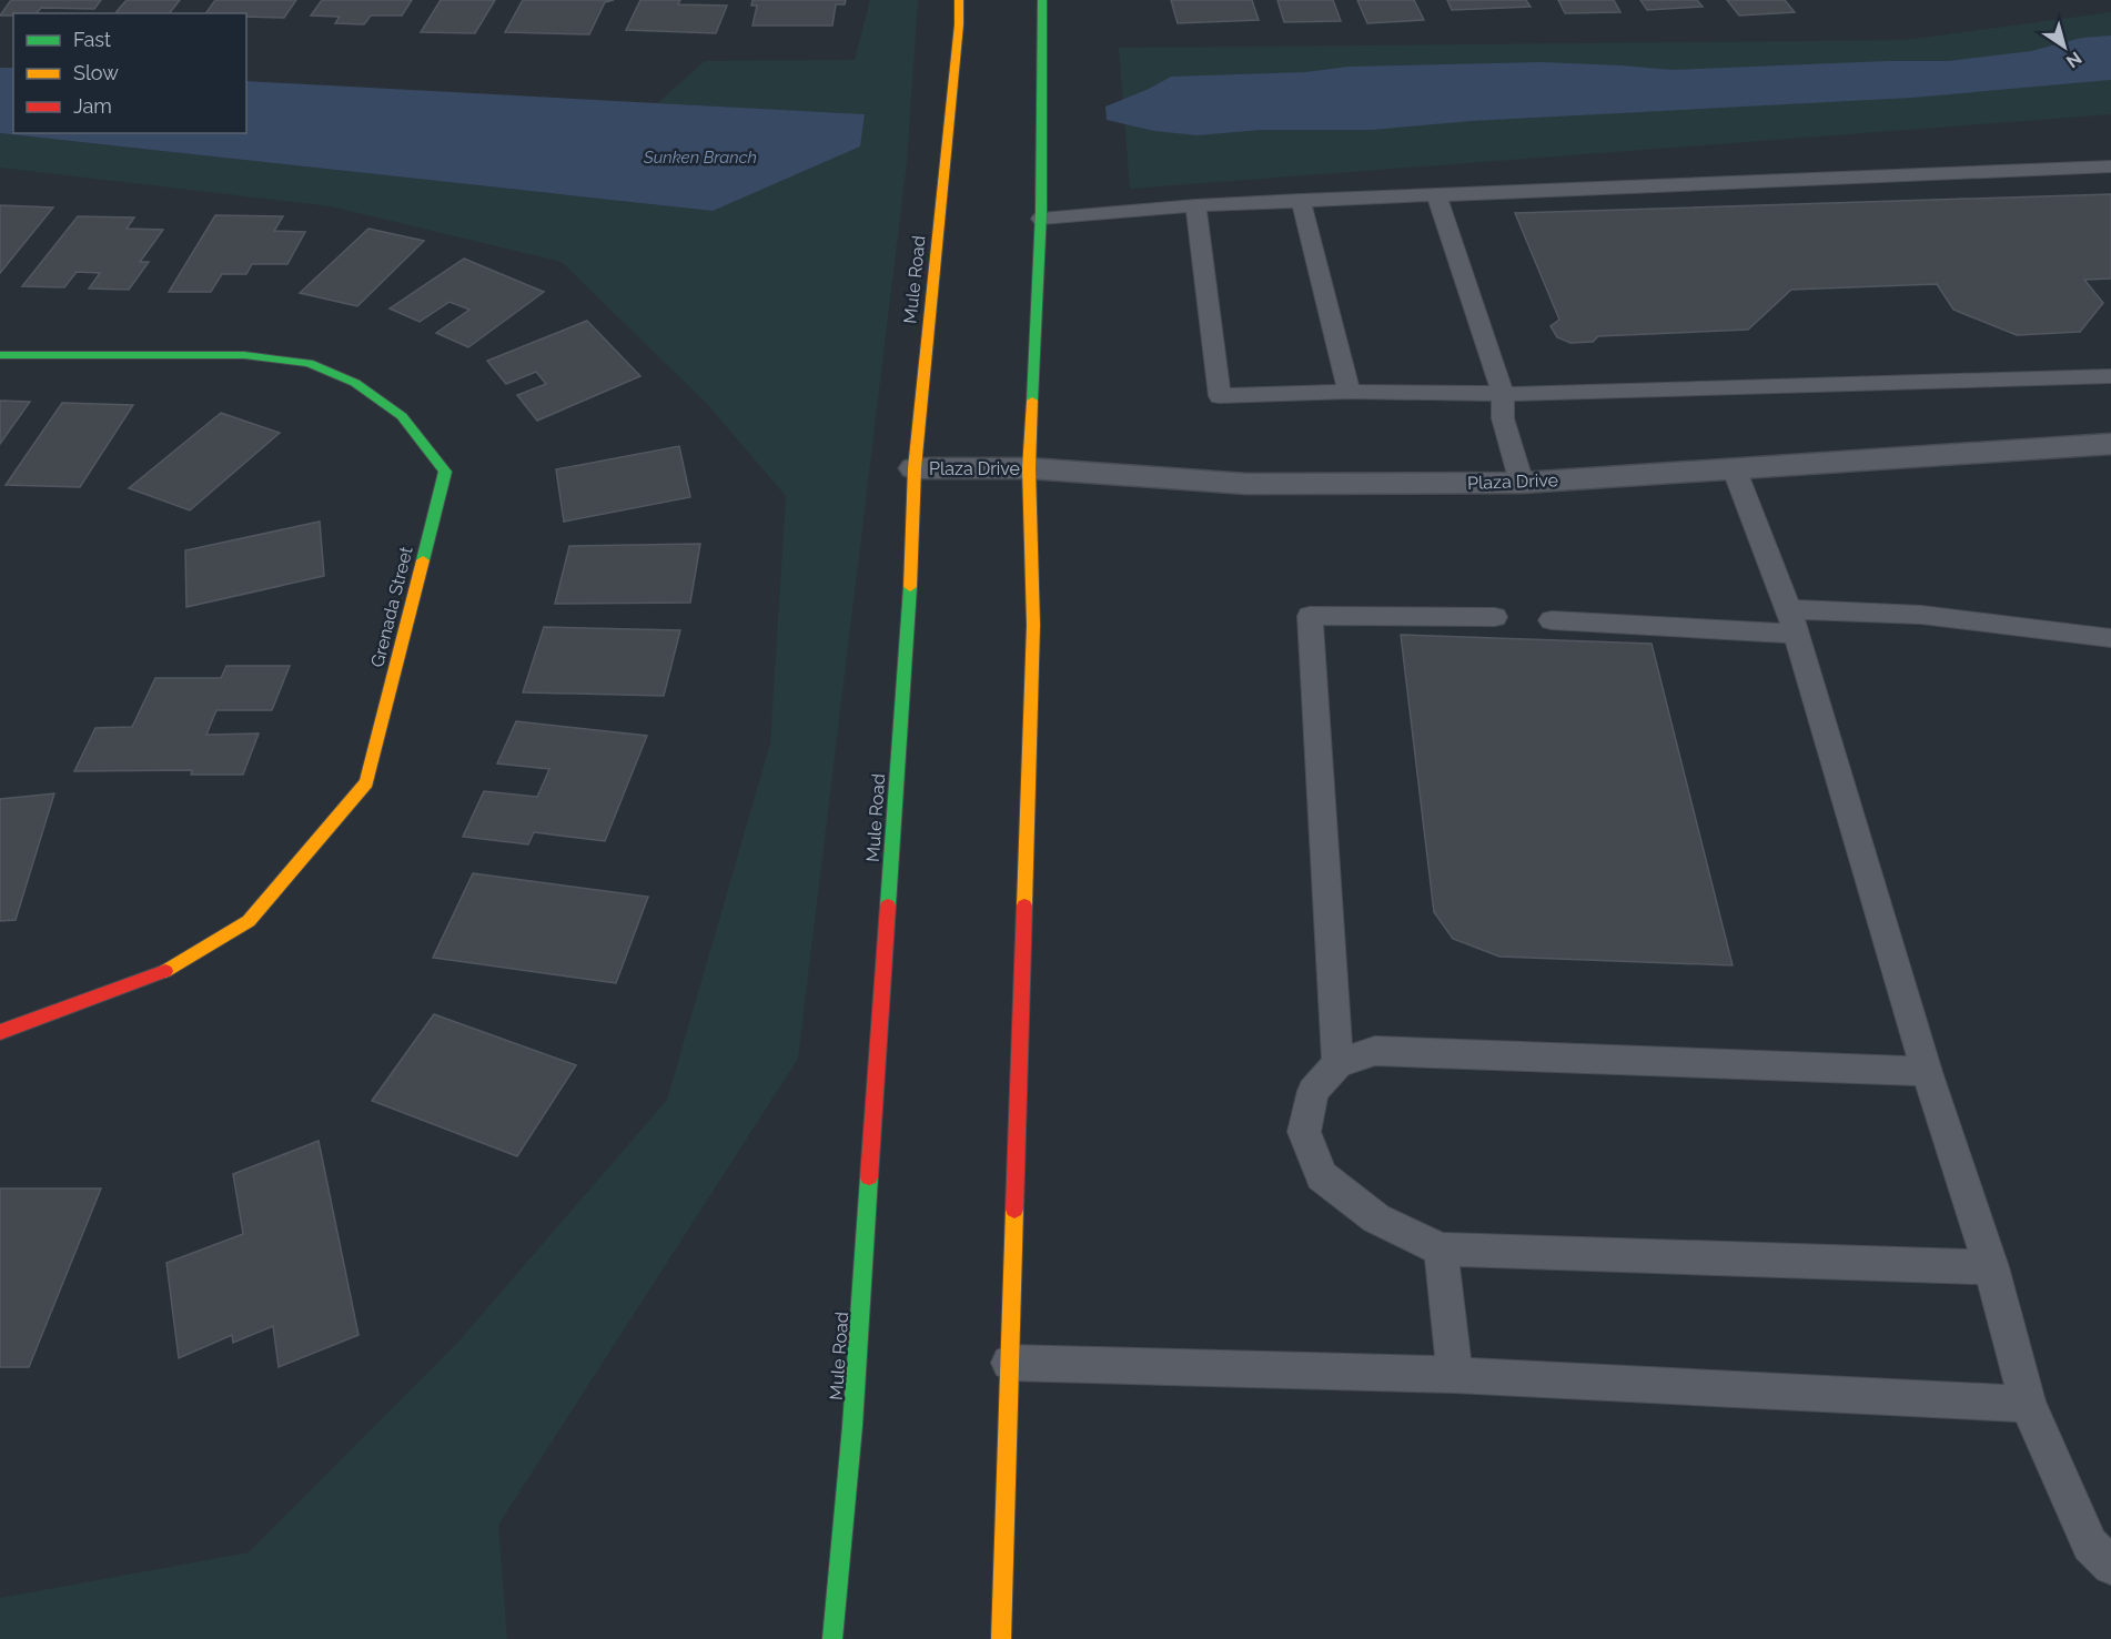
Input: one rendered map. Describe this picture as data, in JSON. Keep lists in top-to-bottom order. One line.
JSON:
{"streets":{"main road":["Mule Road","Grenada Street"],"street":["Plaza Drive"]},"crossings":[["Mule Road","Plaza Drive"]],"water":["Sunken Branch"],"legend":["Fast","Slow","Jam"],"north":"bottom right"}
